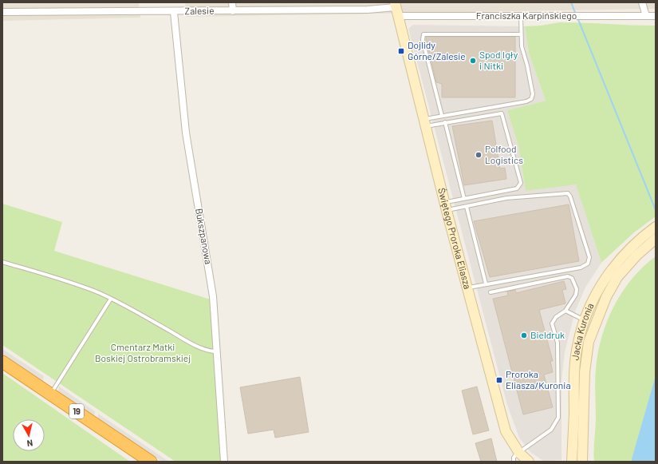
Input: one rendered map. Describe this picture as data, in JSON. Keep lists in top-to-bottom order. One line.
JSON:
{"streets":{"highway":["19"],"main road":["Świętego Proroka Eliasza","Jacka Kuronia"],"street":["Zalesie","Franciszka Karpińskiego","Bukszpanowa"]},"crossings":[["Zalesie","Franciszka Karpińskiego"],["Zalesie","Bukszpanowa"],["Zalesie","Świętego Proroka Eliasza"],["Franciszka Karpińskiego","Świętego Proroka Eliasza"]],"parks":["Cmentarz Matki Boskiej Ostrobramskiej"],"places":{"transit":["Dojlidy Górne/Zalesie","Proroka Eliasza/Kuronia"],"other":["Spod Igły i Nitki","Polfood Logistics","Bieldruk"]},"north":"bottom"}
